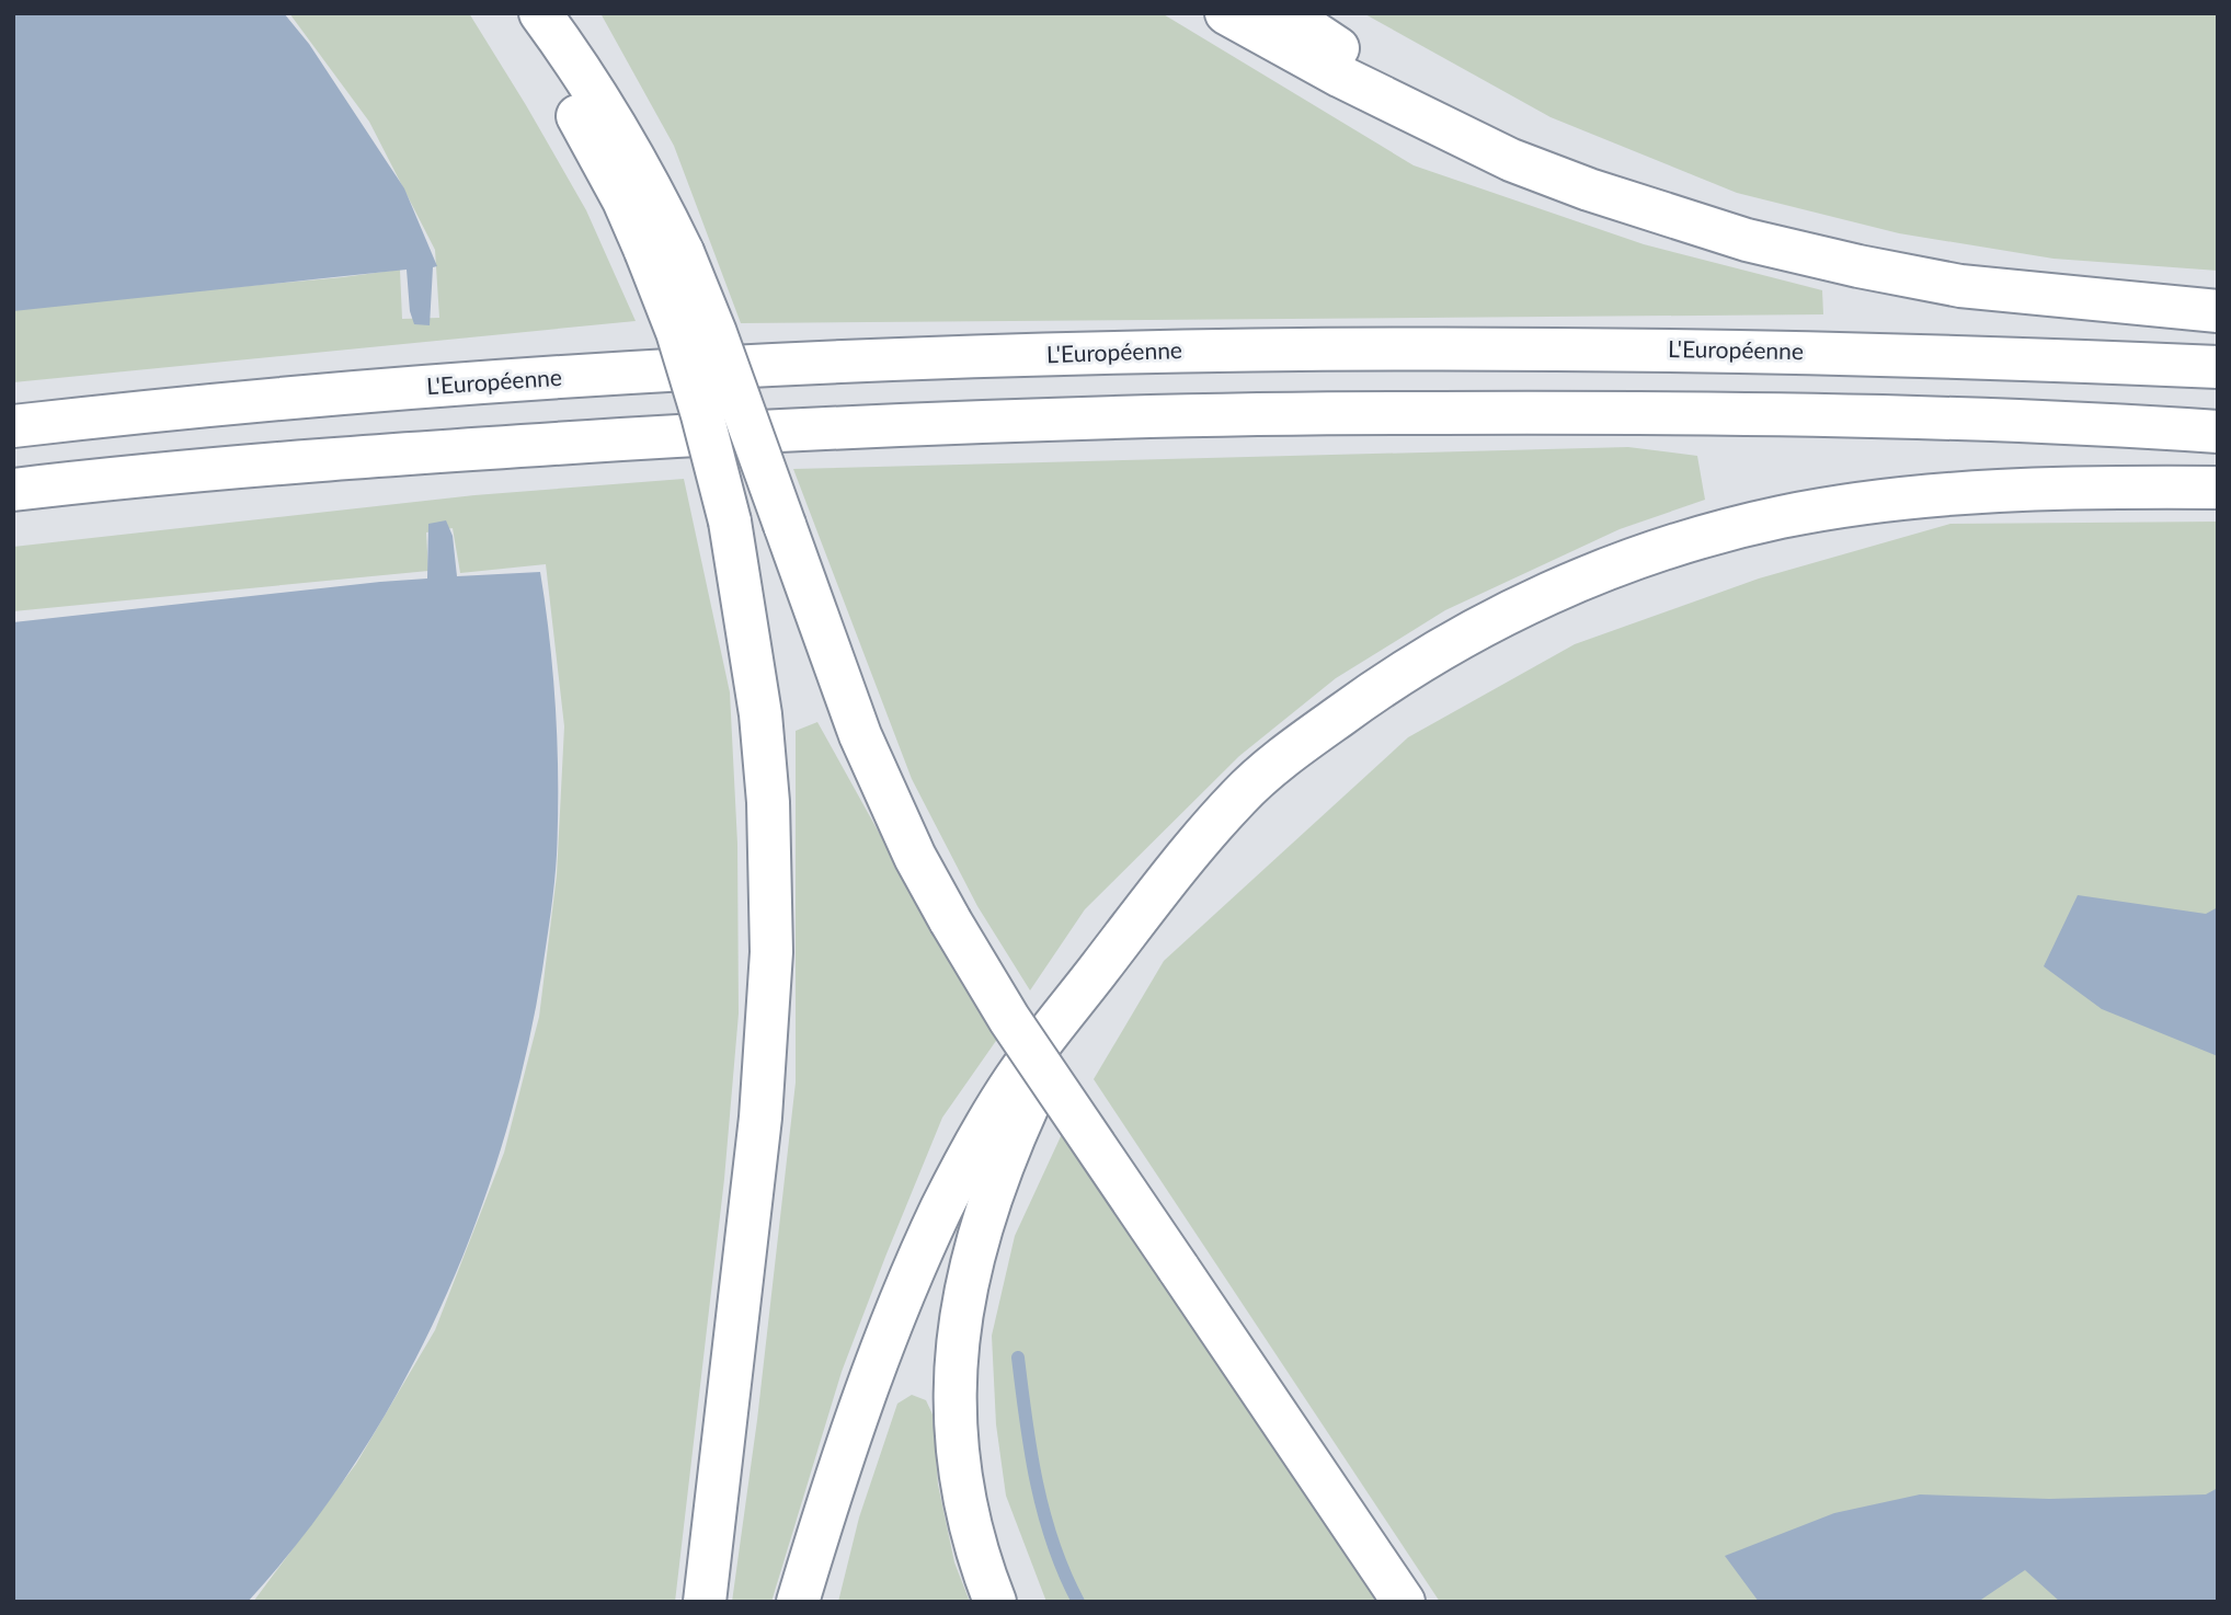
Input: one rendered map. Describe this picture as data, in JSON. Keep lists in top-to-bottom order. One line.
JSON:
{"streets":{"highway":["L'Européenne"]}}
